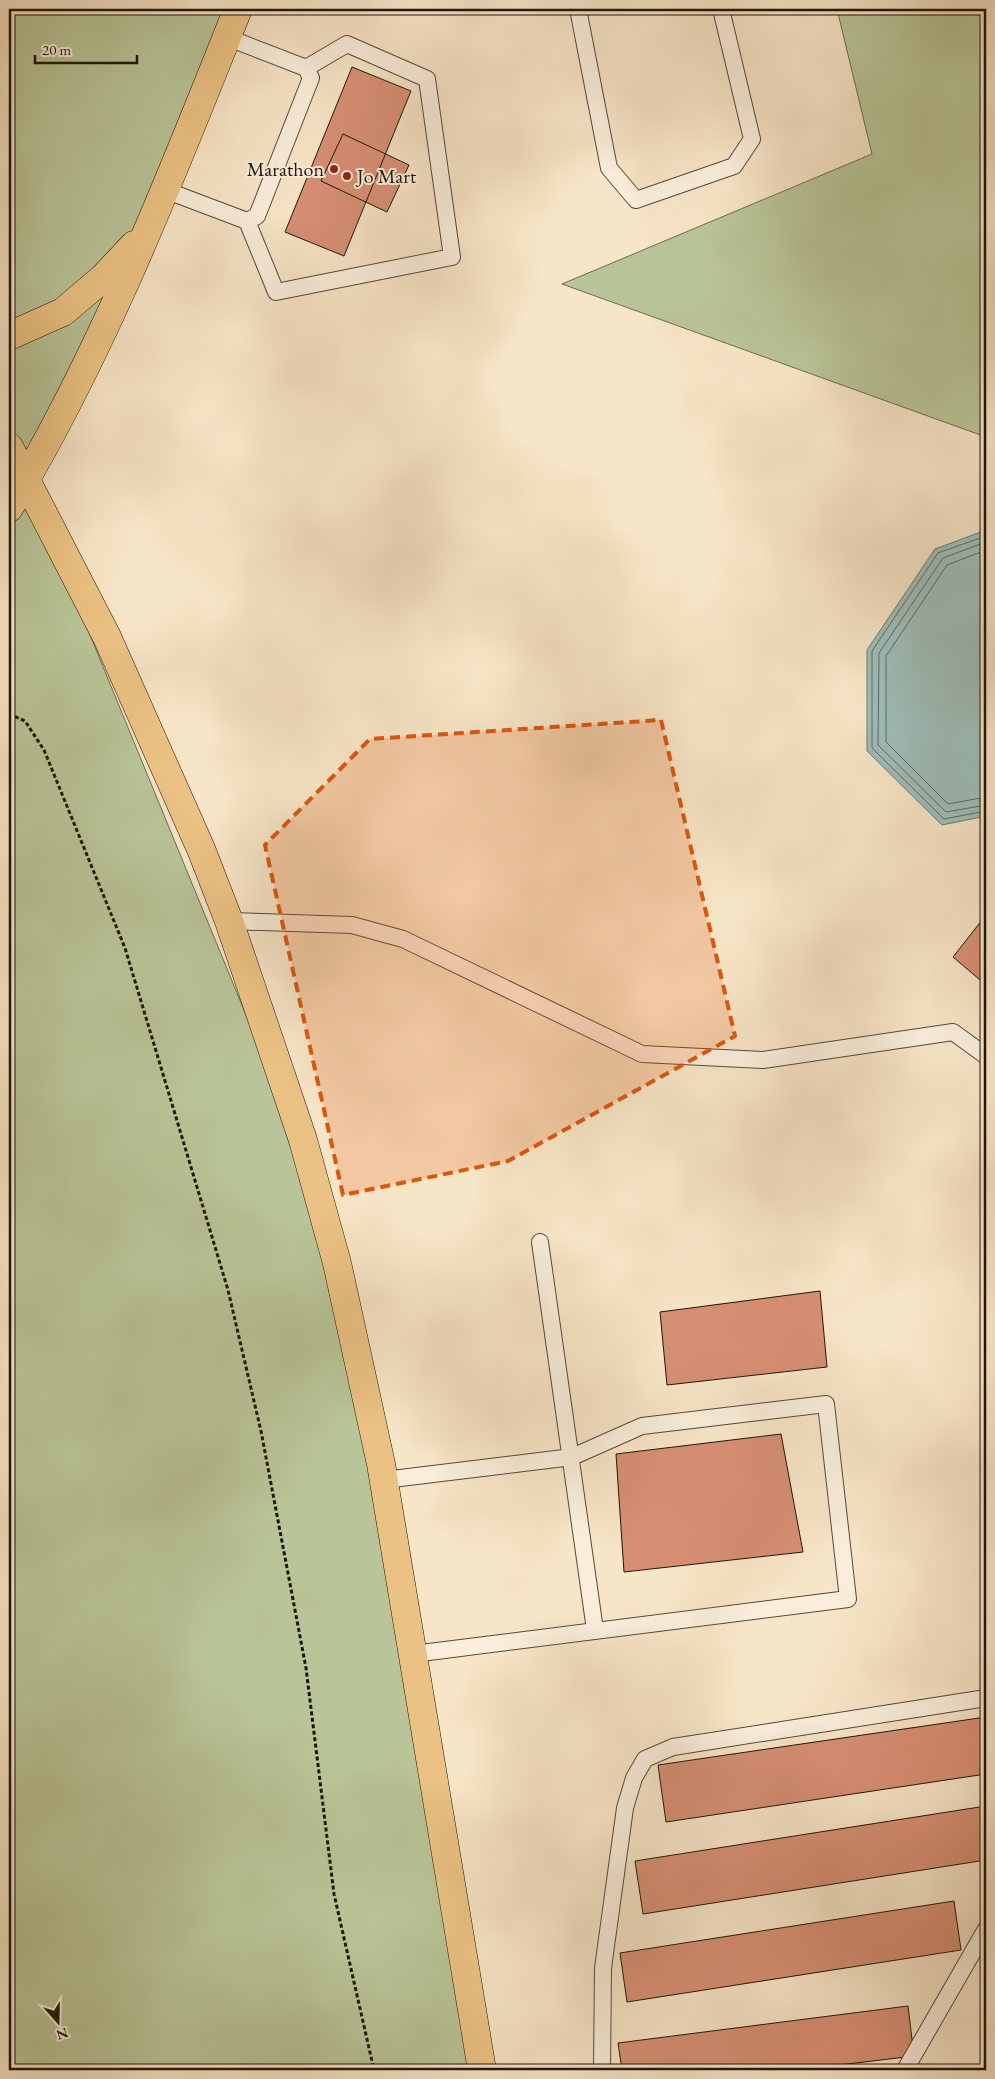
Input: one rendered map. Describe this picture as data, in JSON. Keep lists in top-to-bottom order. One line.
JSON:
{"places":["Marathon","Jo Mart"],"scale_bar":"20 m","north":"bottom"}
